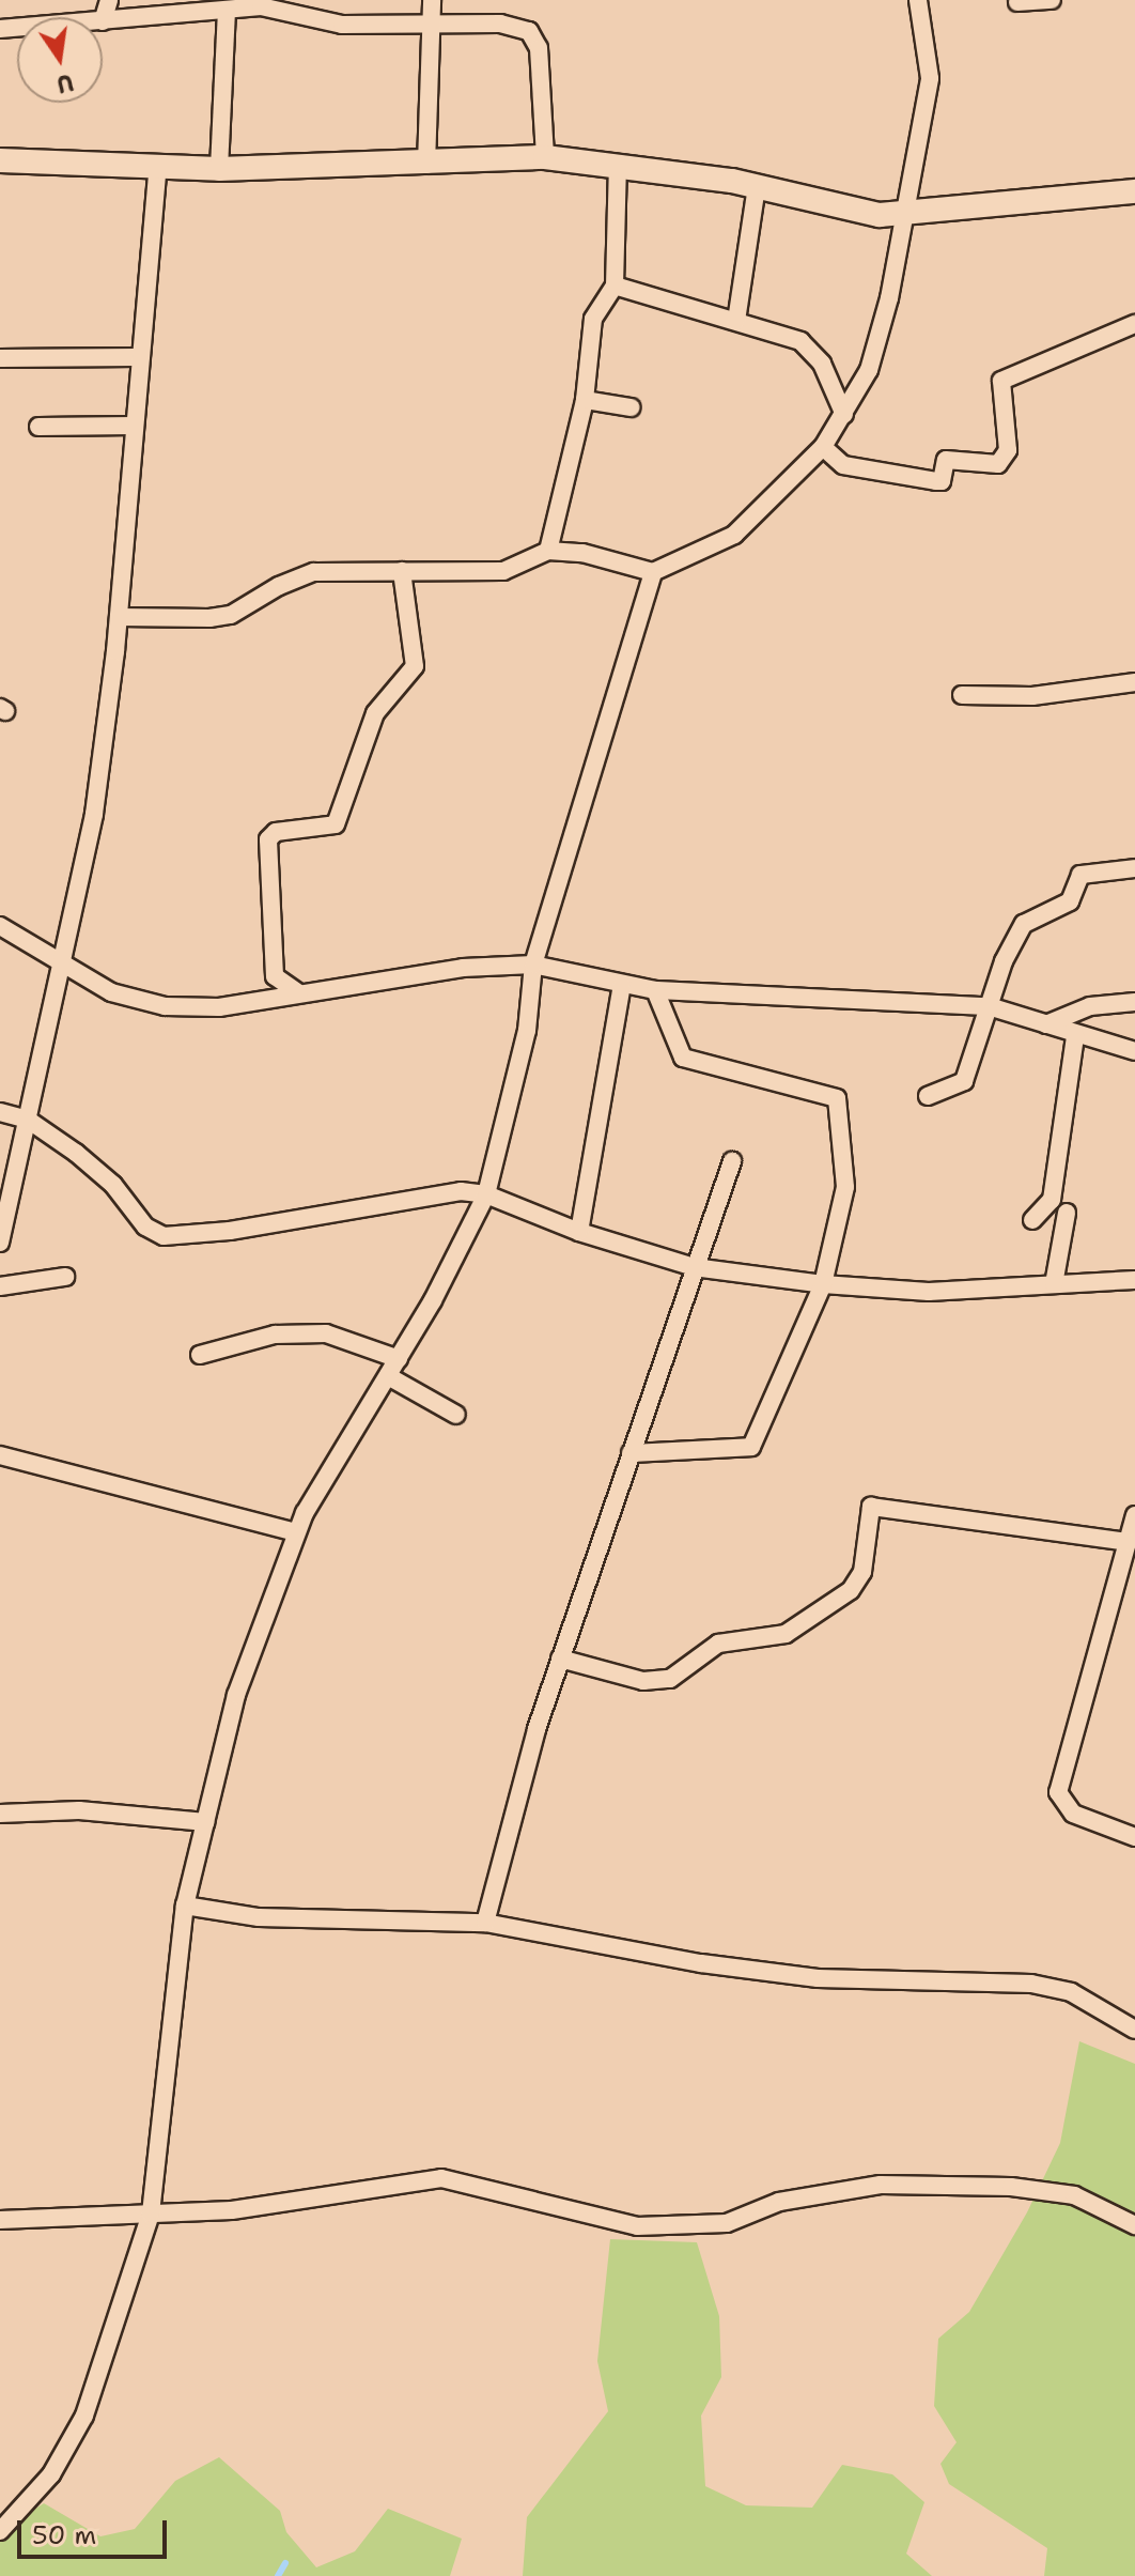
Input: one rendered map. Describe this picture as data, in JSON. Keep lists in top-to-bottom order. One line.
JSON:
{"scale_bar":"50 m","north":"bottom"}
